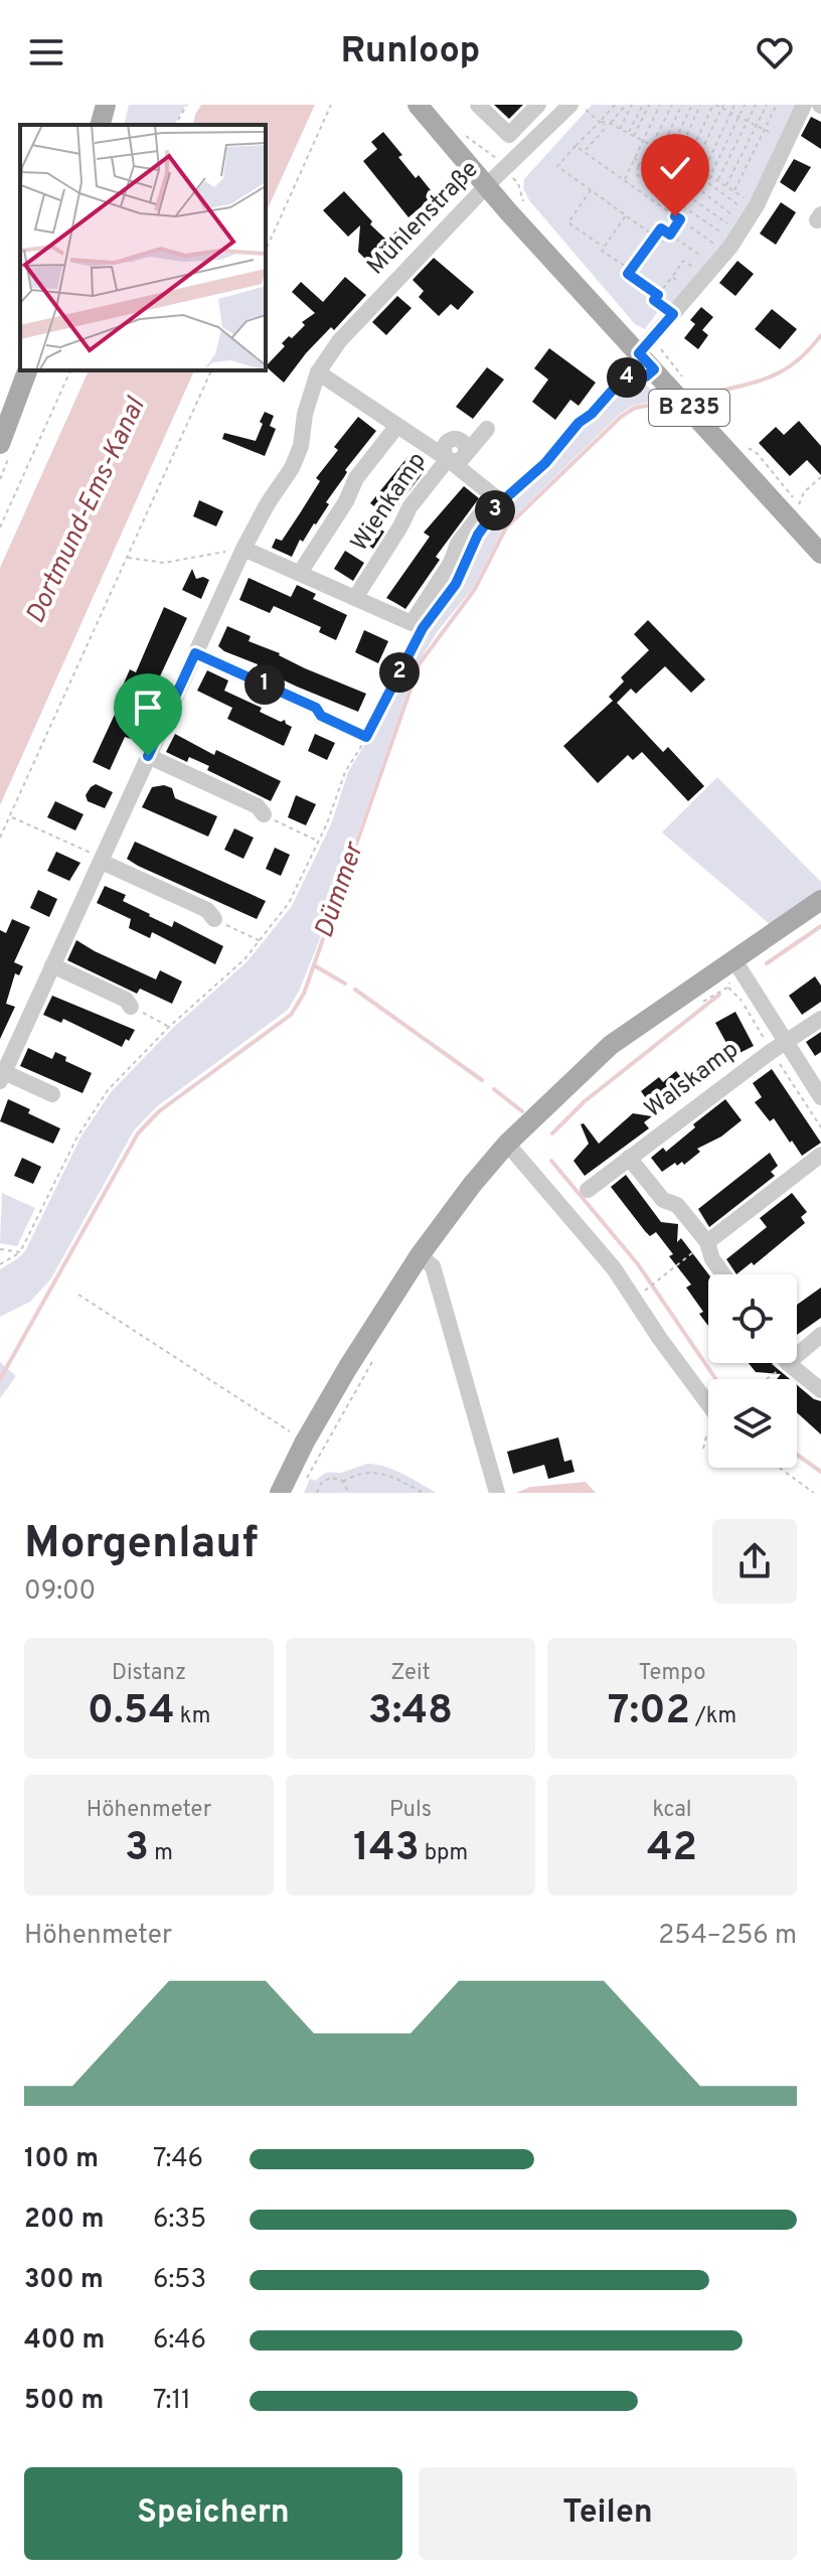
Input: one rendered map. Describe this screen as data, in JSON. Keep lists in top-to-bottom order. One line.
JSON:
{"streets":{"main road":["B 235"],"street":["Mühlenstraße","Wienkamp","Walskamp"]},"crossings":[["Mühlenstraße","B 235"],["Mühlenstraße","Wienkamp"]],"water":["Dortmund-Ems-Kanal","Dümmer"],"page":{"header":"Runloop","pins":["4","3","2","1"],"heading":["Morgenlauf","09:00"],"stats":[["Distanz","0.54 km"],["Zeit","3:48"],["Tempo","7:02 /km"],["Höhenmeter","3 m"],["Puls","143 bpm"],["kcal","42"]],"chart":["Höhenmeter","254–256 m"],"list":[{"name":"100 m","note":"7:46"},{"name":"200 m","note":"6:35"},{"name":"300 m","note":"6:53"},{"name":"400 m","note":"6:46"},{"name":"500 m","note":"7:11"}],"buttons":["Speichern","Teilen"]}}
